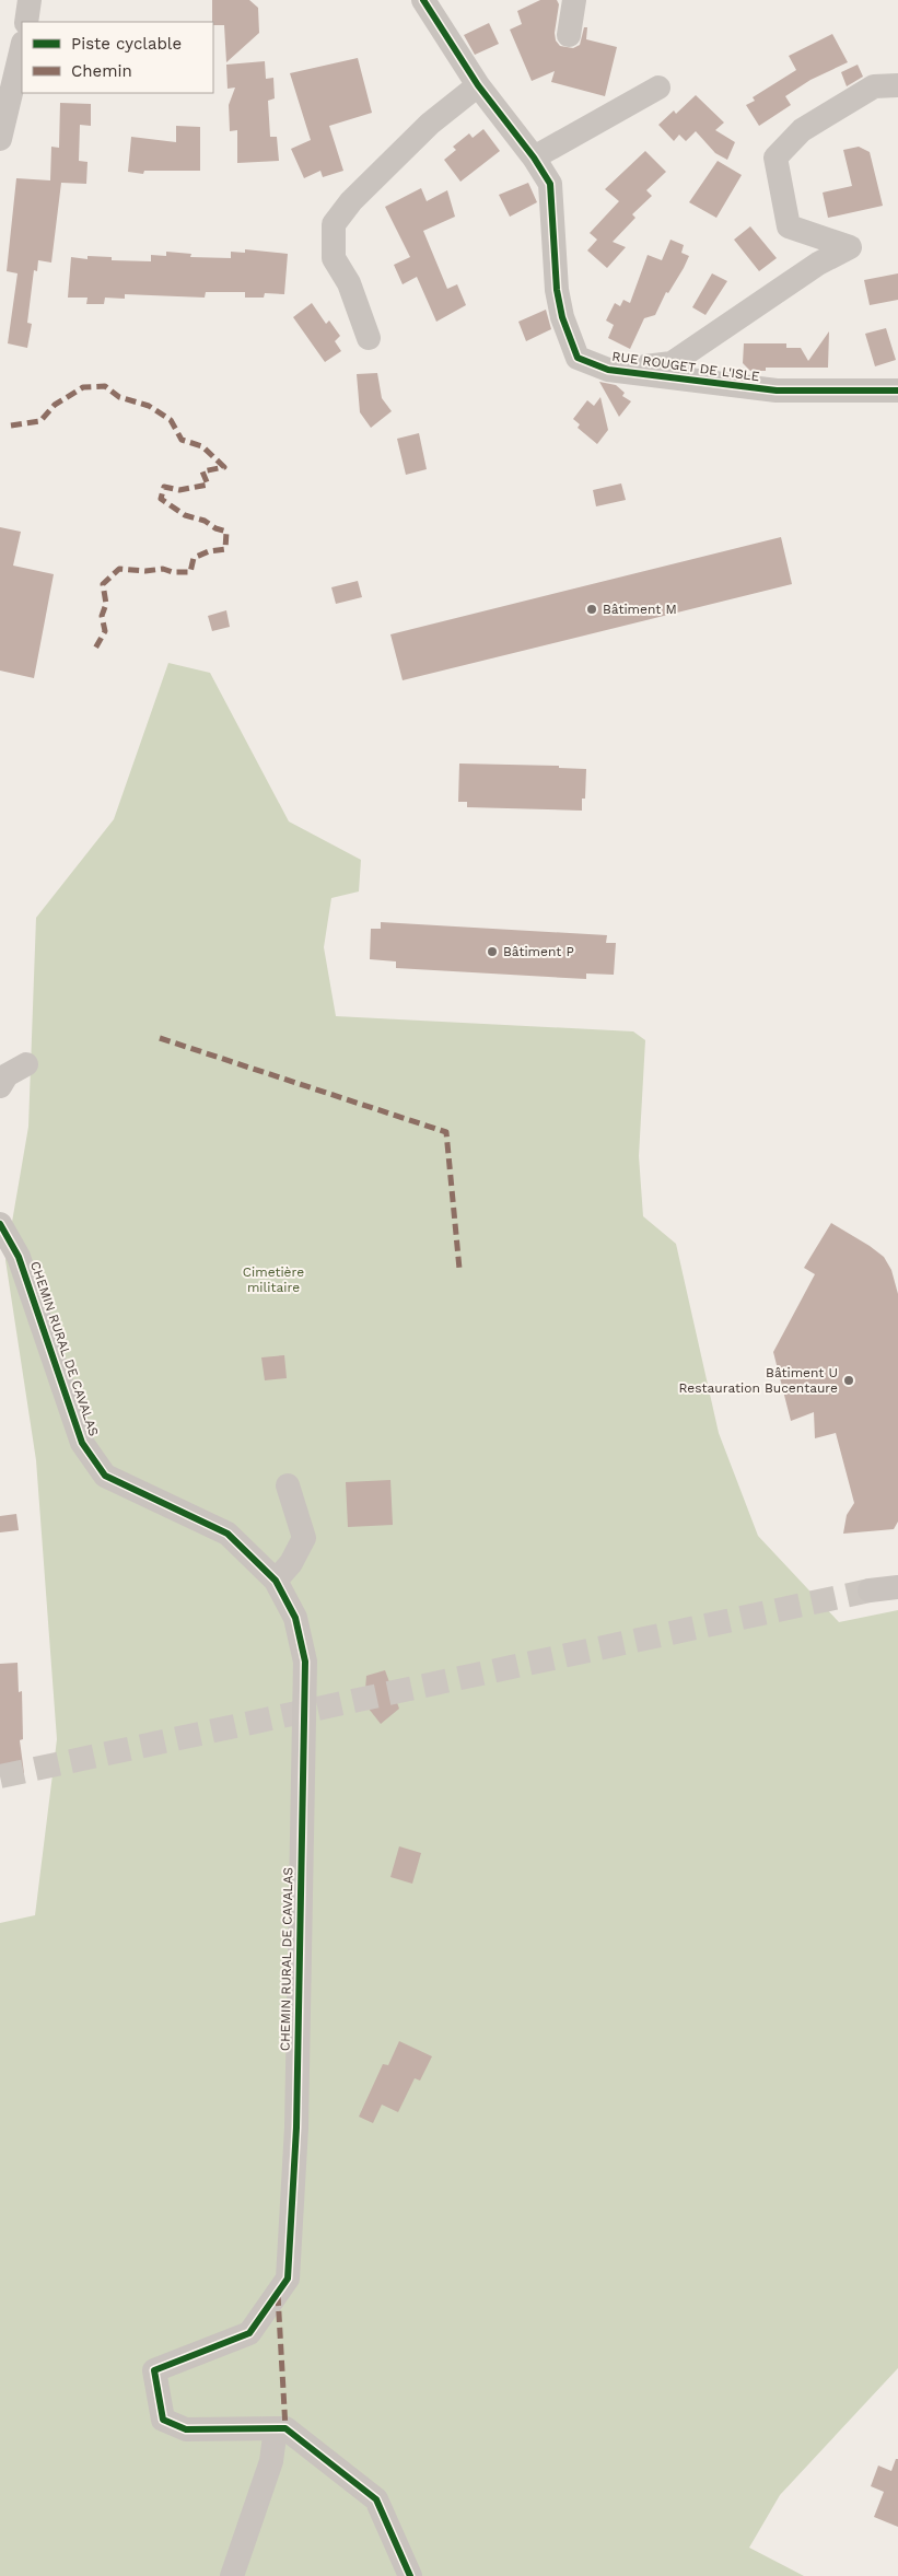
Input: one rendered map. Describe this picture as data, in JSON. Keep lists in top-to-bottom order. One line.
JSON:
{"streets":{"street":["RUE ROUGET DE L'ISLE","CHEMIN RURAL DE CAVALAS"]},"parks":["Cimetière militaire"],"places":["Bâtiment M","Bâtiment P","Bâtiment U Restauration Bucentaure"],"legend":["Piste cyclable","Chemin"]}
